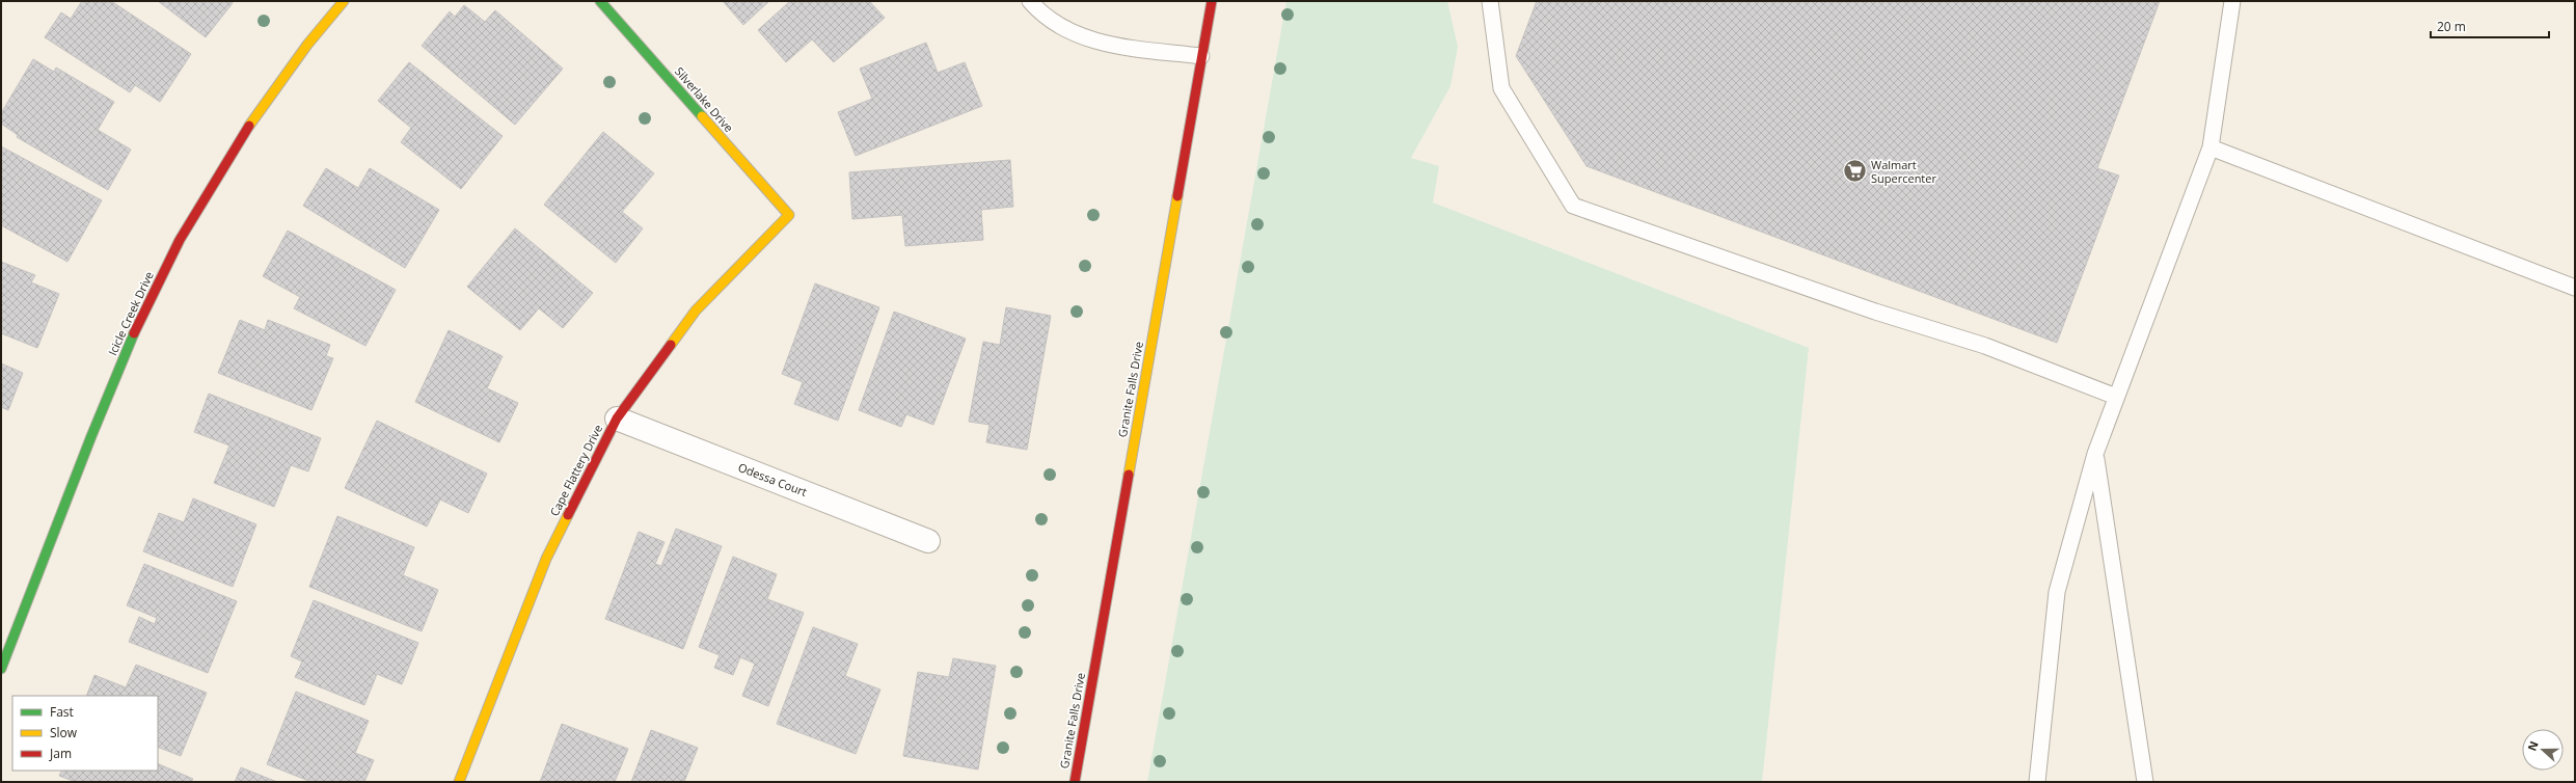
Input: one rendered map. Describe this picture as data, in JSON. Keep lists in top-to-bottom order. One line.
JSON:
{"streets":{"street":["Silverlake Drive","Icicle Creek Drive","Granite Falls Drive","Cape Flattery Drive","Odessa Court"]},"crossings":[["Silverlake Drive","Cape Flattery Drive"],["Cape Flattery Drive","Odessa Court"]],"places":{"supermarket":["Walmart Supercenter"]},"legend":["Fast","Slow","Jam"],"scale_bar":"20 m","north":"left"}
